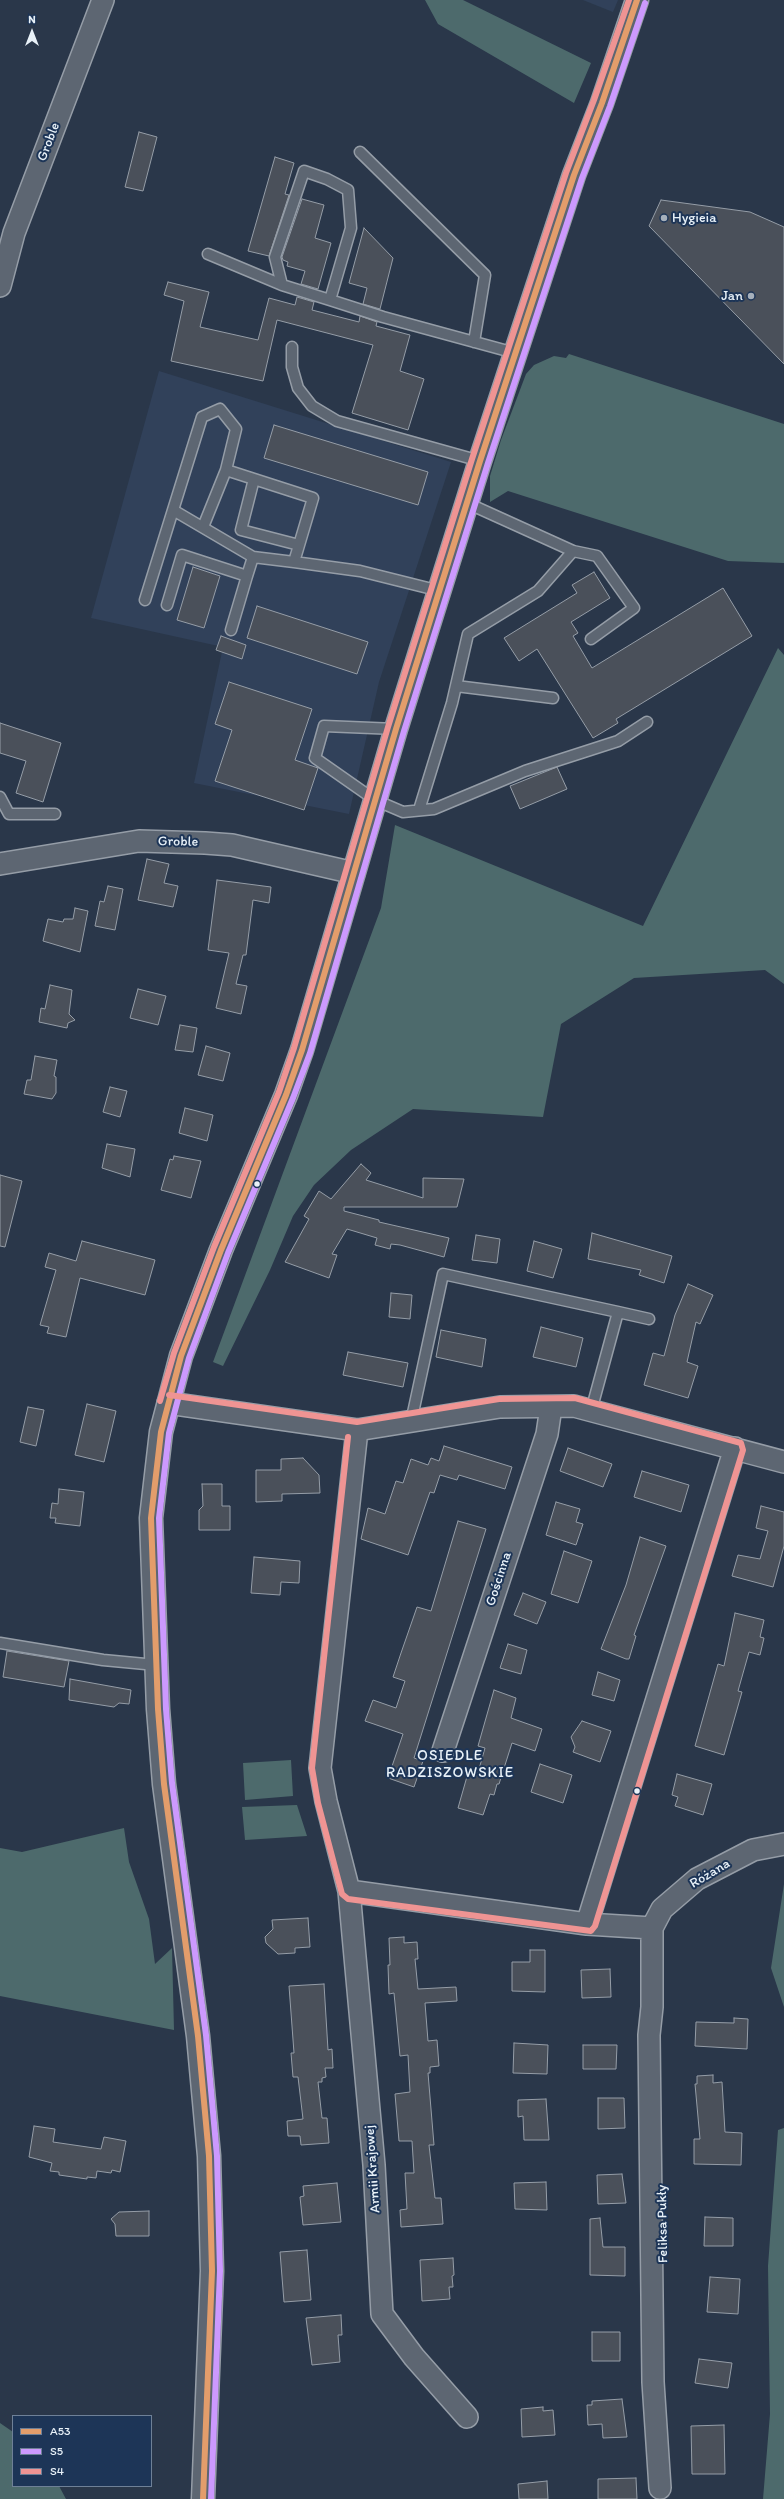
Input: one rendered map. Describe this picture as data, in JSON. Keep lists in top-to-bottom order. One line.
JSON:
{"streets":{"street":["Groble","Gościnna","Różana","Armii Krajowej","Feliksa Pukły"]},"crossings":[["Różana","Feliksa Pukły"]],"districts":["OSIEDLE RADZISZOWSKIE"],"places":["Hygieia","Jan"],"lines":["transit line A53","transit line S4","transit line S5"],"legend":["A53","S5","S4"],"north":"top"}
